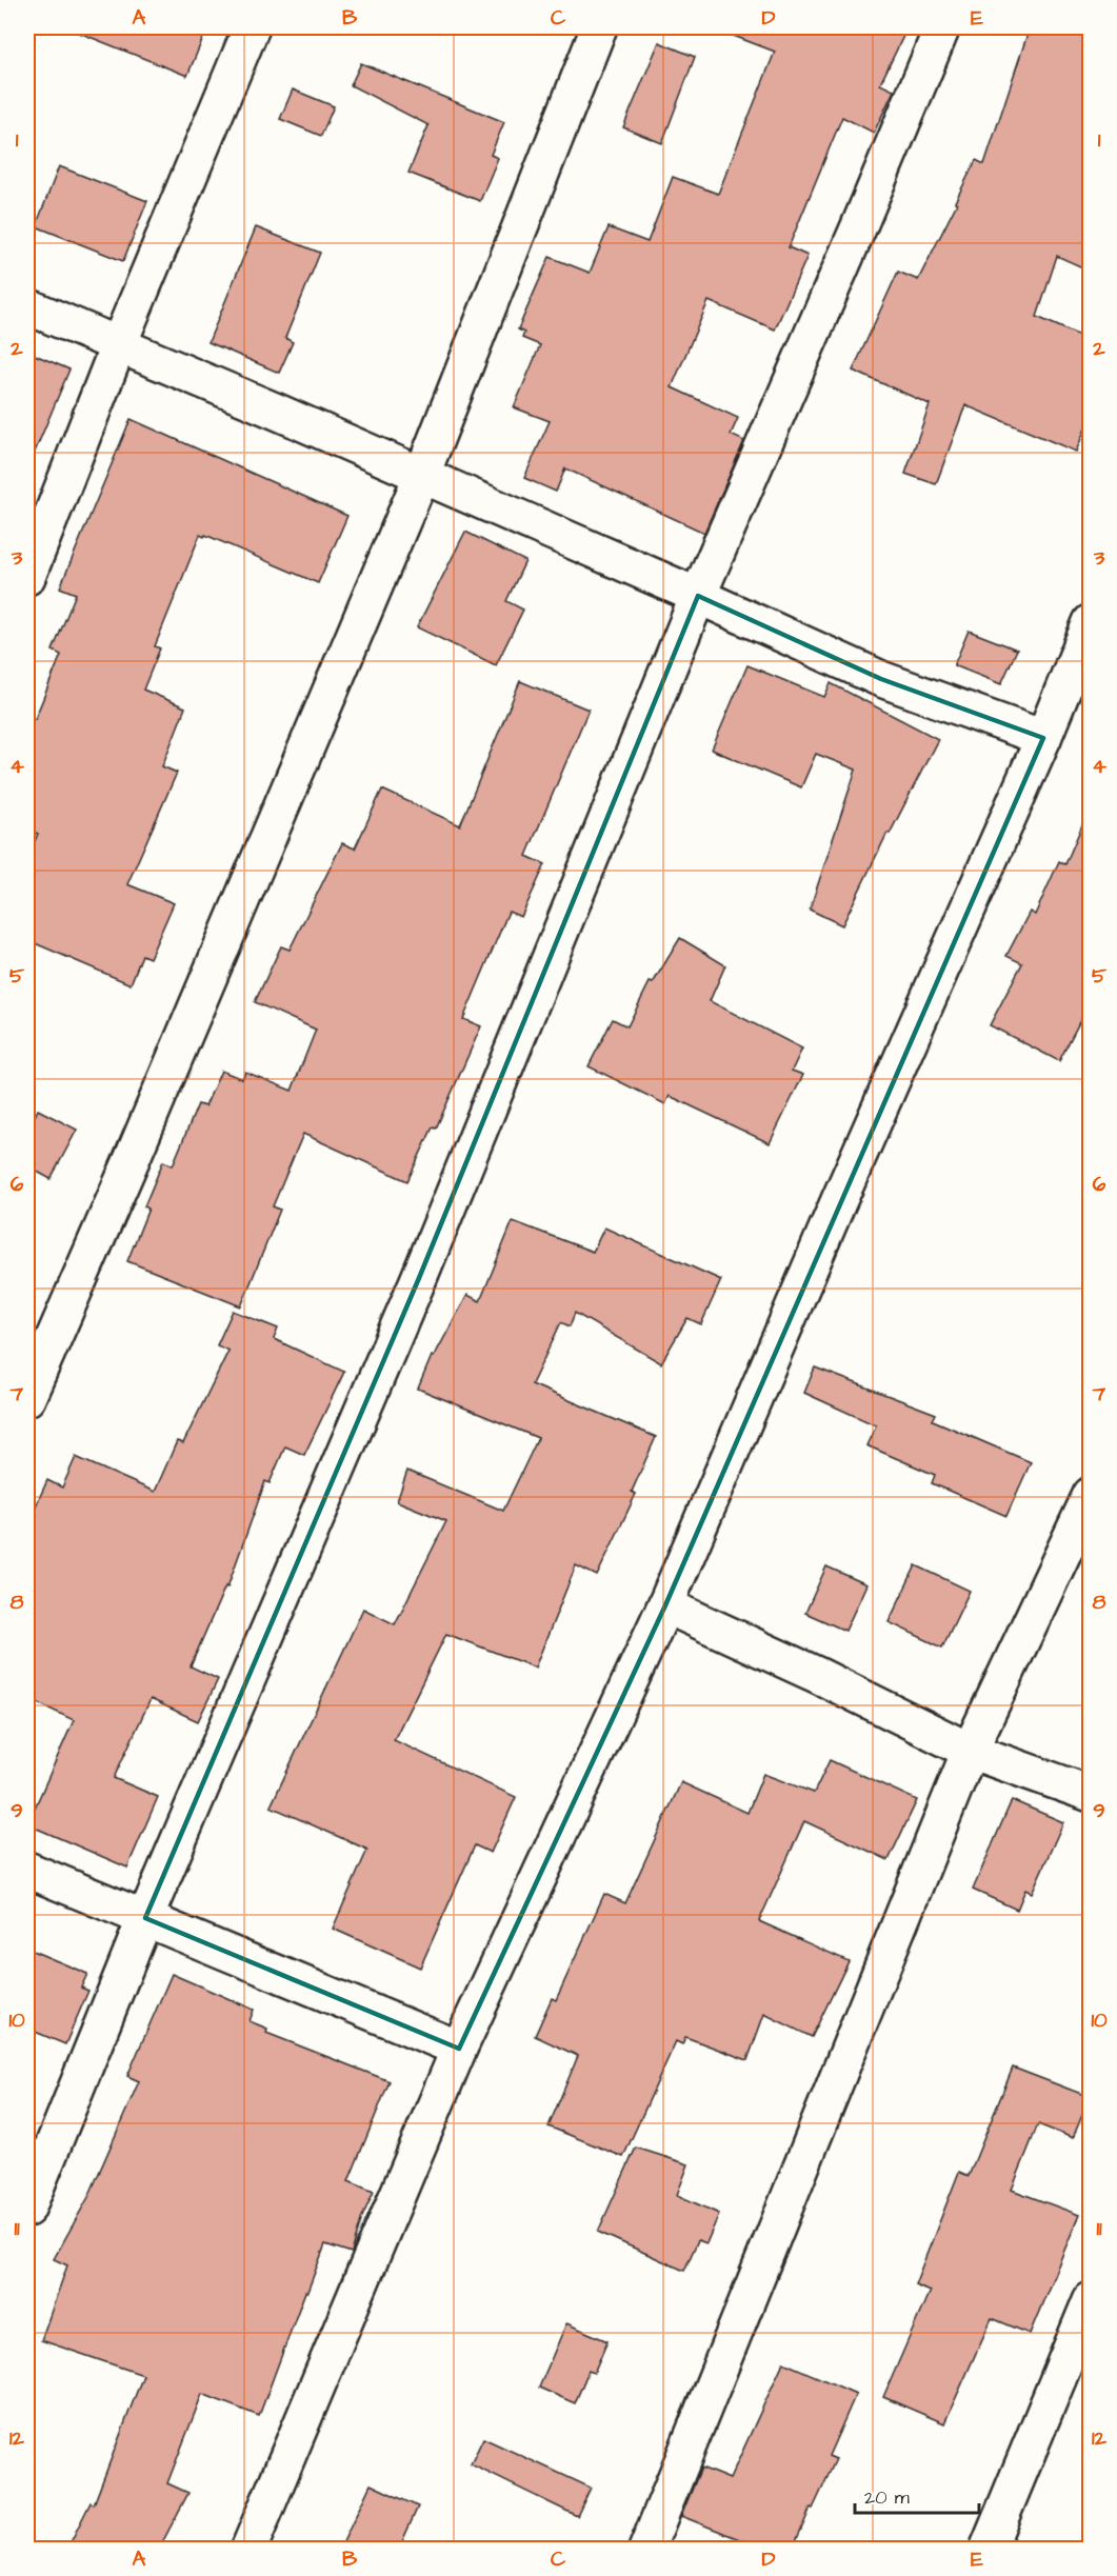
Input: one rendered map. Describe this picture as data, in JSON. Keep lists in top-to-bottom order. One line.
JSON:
{"scale_bar":"20 m","grid":{"columns":["A","B","C","D","E"],"rows":["1","2","3","4","5","6","7","8","9","10","11","12"]}}
